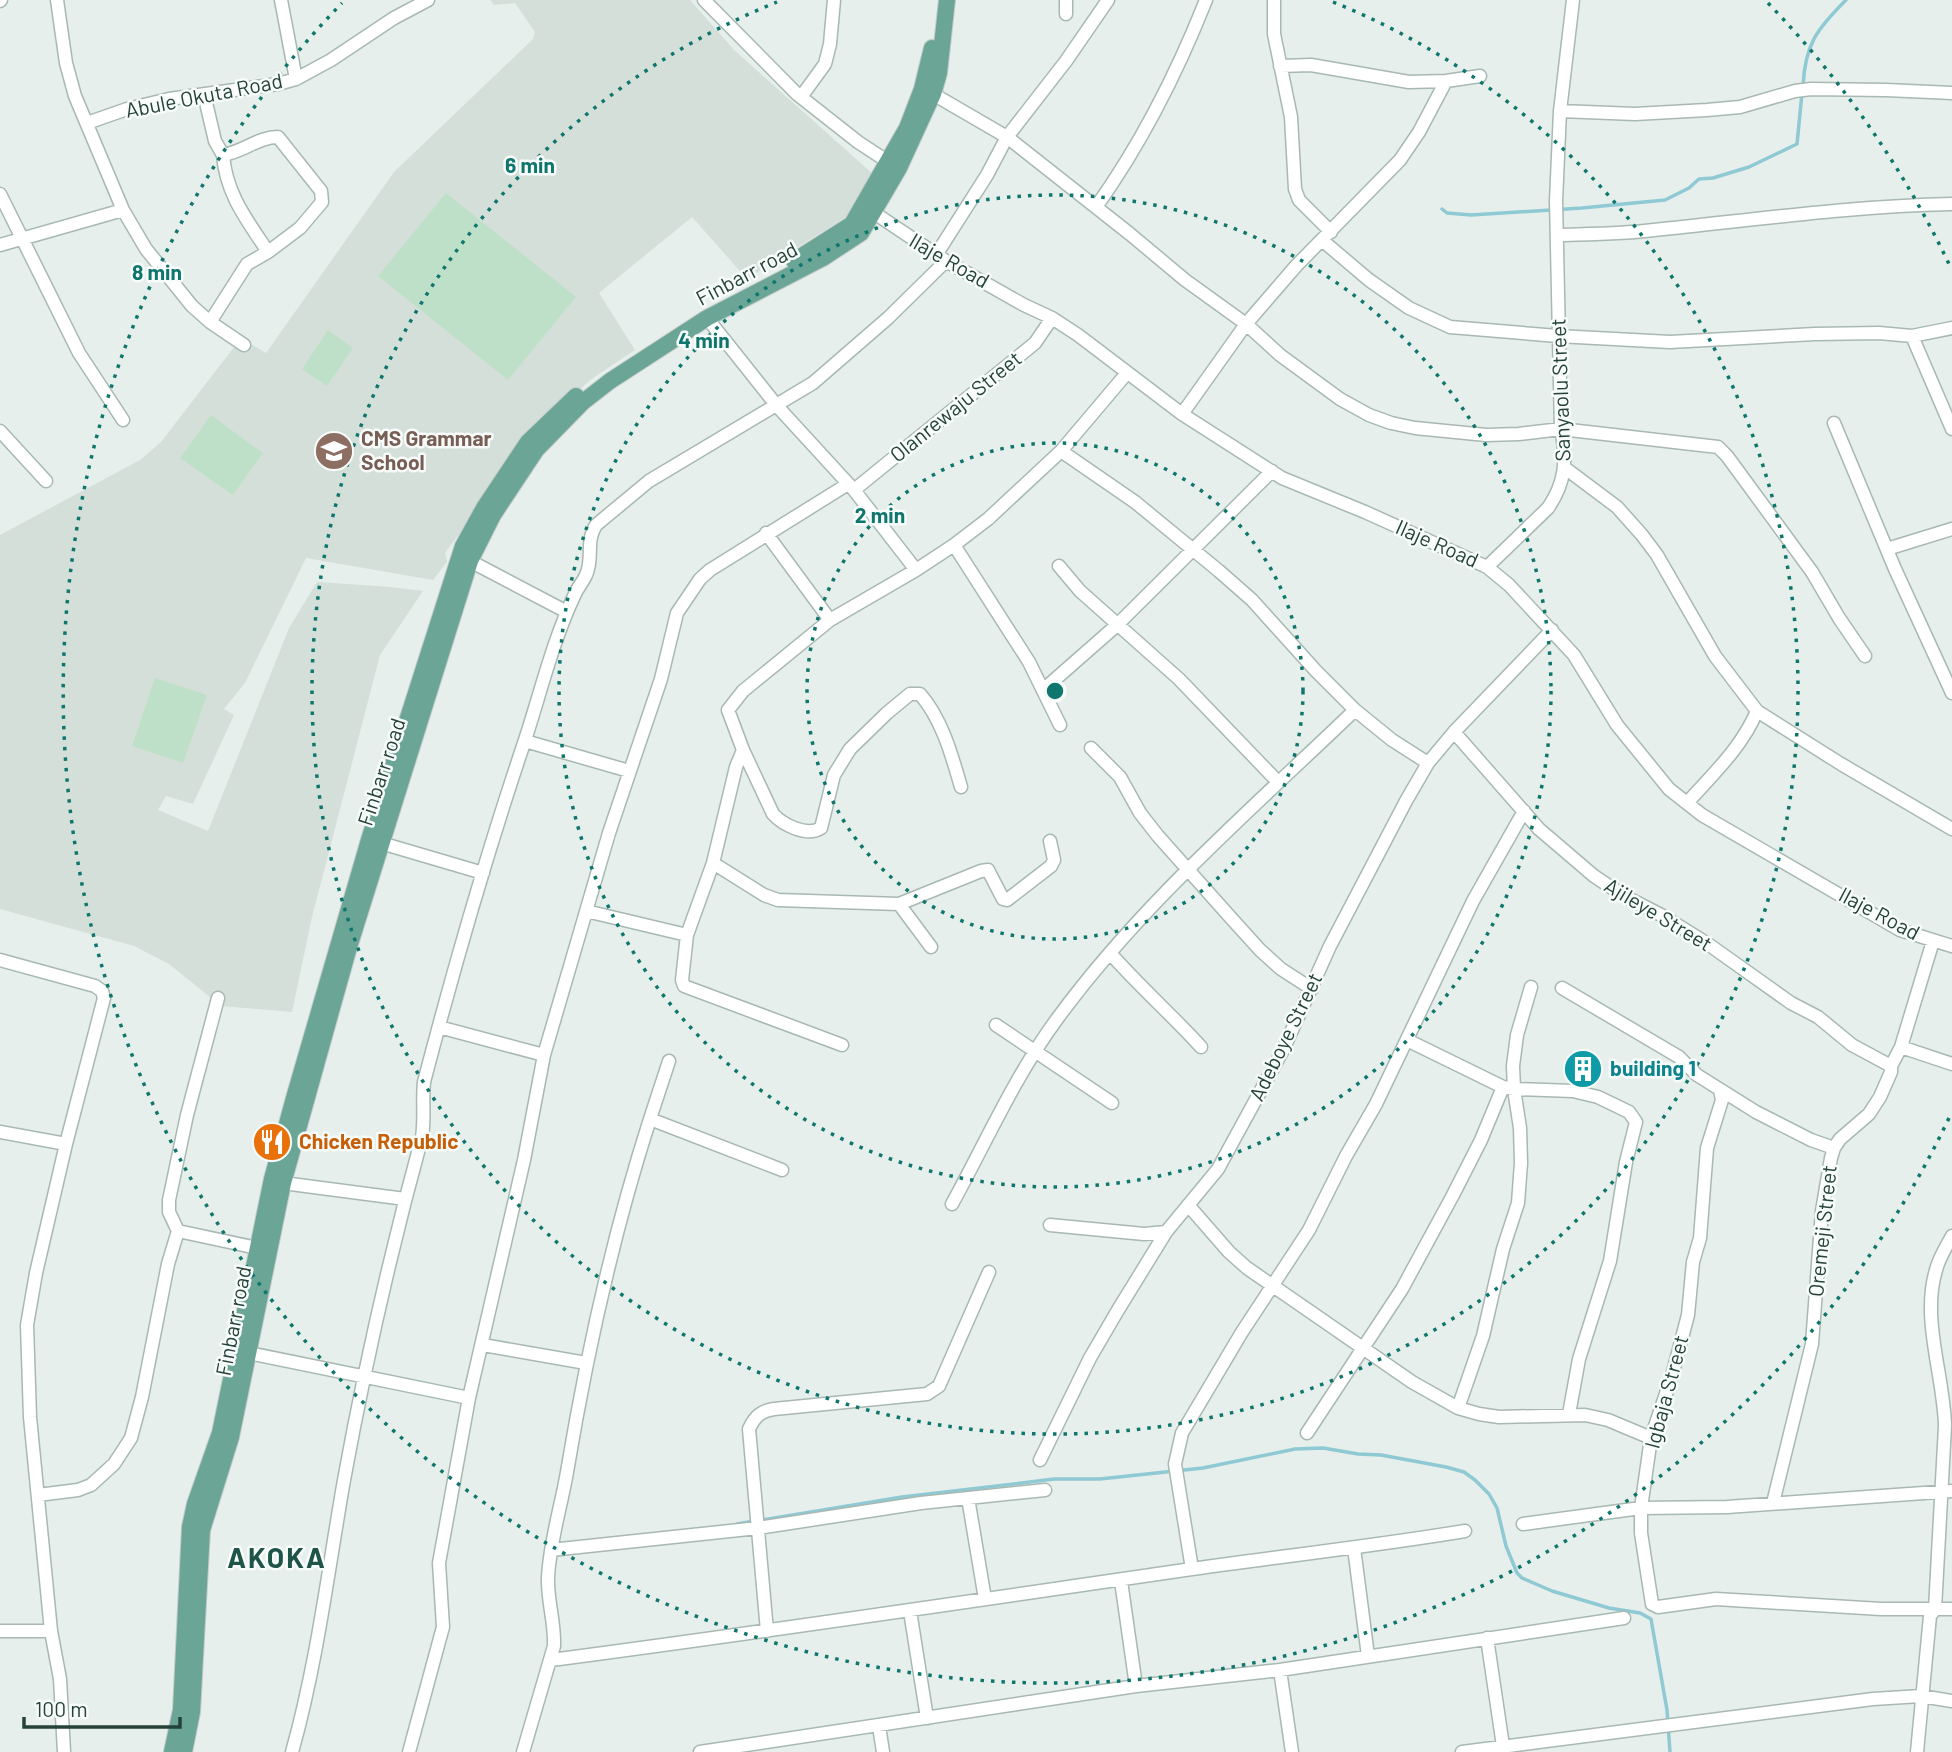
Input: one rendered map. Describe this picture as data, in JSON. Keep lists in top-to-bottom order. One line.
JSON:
{"streets":{"main road":["Finbarr road"],"street":["Abule Okuta Road","Ilaje Road","Sanyaolu Street","Olanrewaju Street","Ajileye Street","Adeboye Street","Oremeji Street","Igbaja Street"]},"crossings":[["Ilaje Road","Finbarr road"],["Ilaje Road","Sanyaolu Street"],["Ilaje Road","Olanrewaju Street"],["Ilaje Road","Adeboye Street"],["Ilaje Road","Oremeji Street"],["Ajileye Street","Adeboye Street"],["Ajileye Street","Oremeji Street"]],"districts":["AKOKA"],"places":{"school or university":["CMS Grammar School"],"building":["building 1"],"restaurant":["Chicken Republic"]},"scale_bar":"100 m","rings":["6 min","8 min","4 min","2 min"]}
